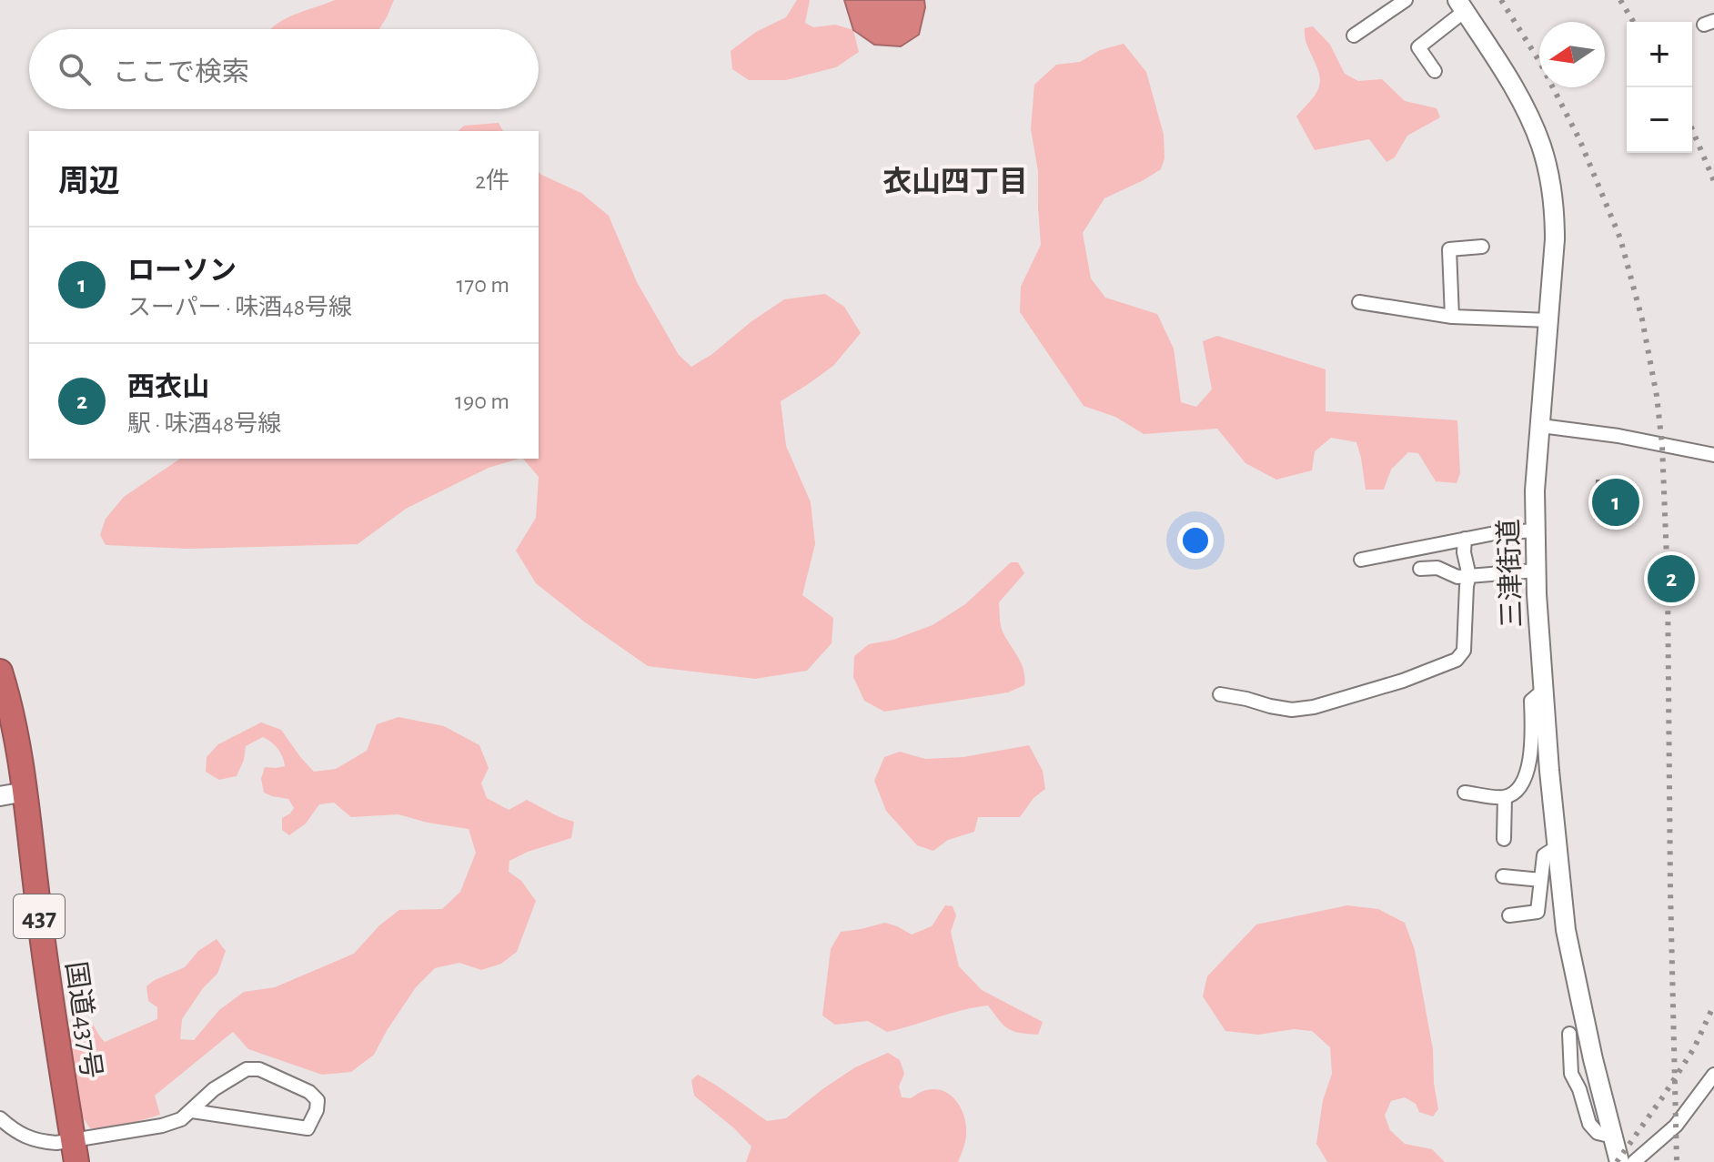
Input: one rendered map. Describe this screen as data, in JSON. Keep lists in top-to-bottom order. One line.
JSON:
{"streets":{"highway":["437","国道437号"],"street":["三津街道"]},"districts":["衣山四丁目"],"north":"left","page":{"map_buttons":["+","−"],"search":"ここで検索","heading":["周辺","2件"],"list":[{"mark":"1","name":"ローソン","note":"スーパー · 味酒48号線","value":"170 m"},{"mark":"2","name":"西衣山","note":"駅 · 味酒48号線","value":"190 m"}],"pins":["1","2"]}}
